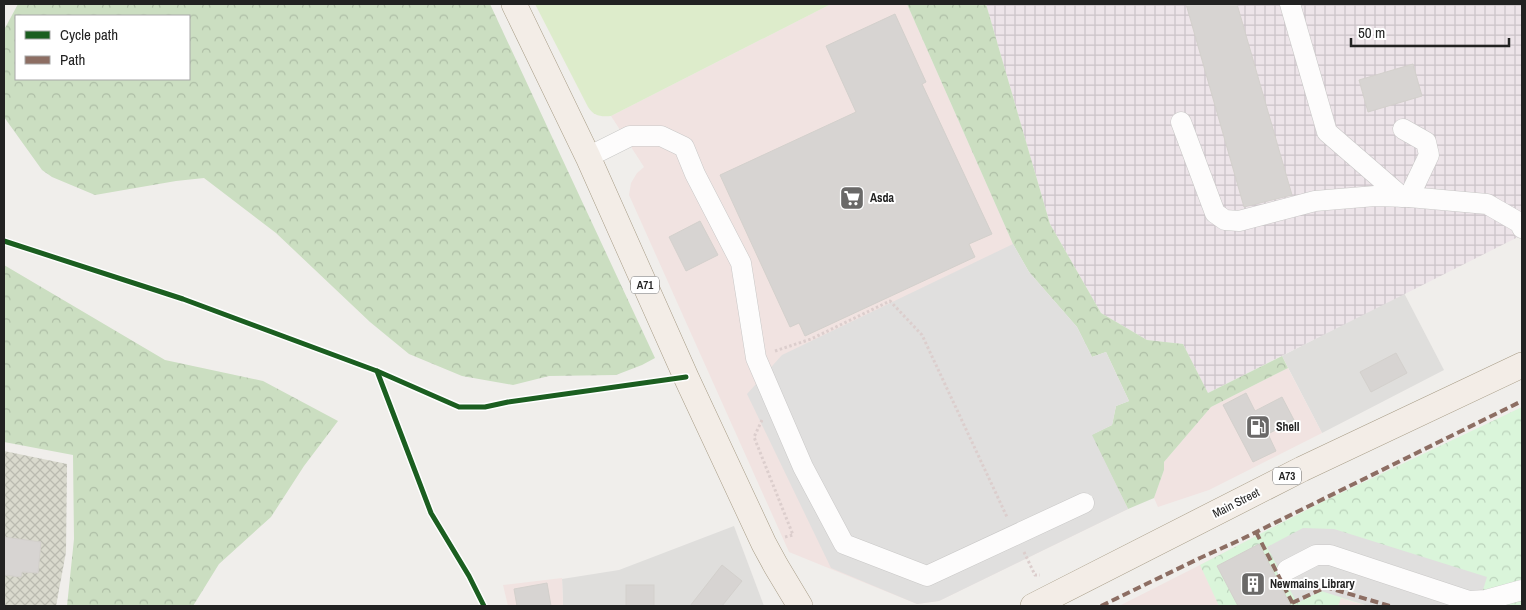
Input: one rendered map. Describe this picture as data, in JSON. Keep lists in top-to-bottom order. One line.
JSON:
{"streets":{"main road":["A71","A73","Main Street"]},"places":{"supermarket":["Asda"],"fuel station":["Shell"],"building":["Newmains Library"]},"legend":["Cycle path","Path"],"scale_bar":"50 m"}
